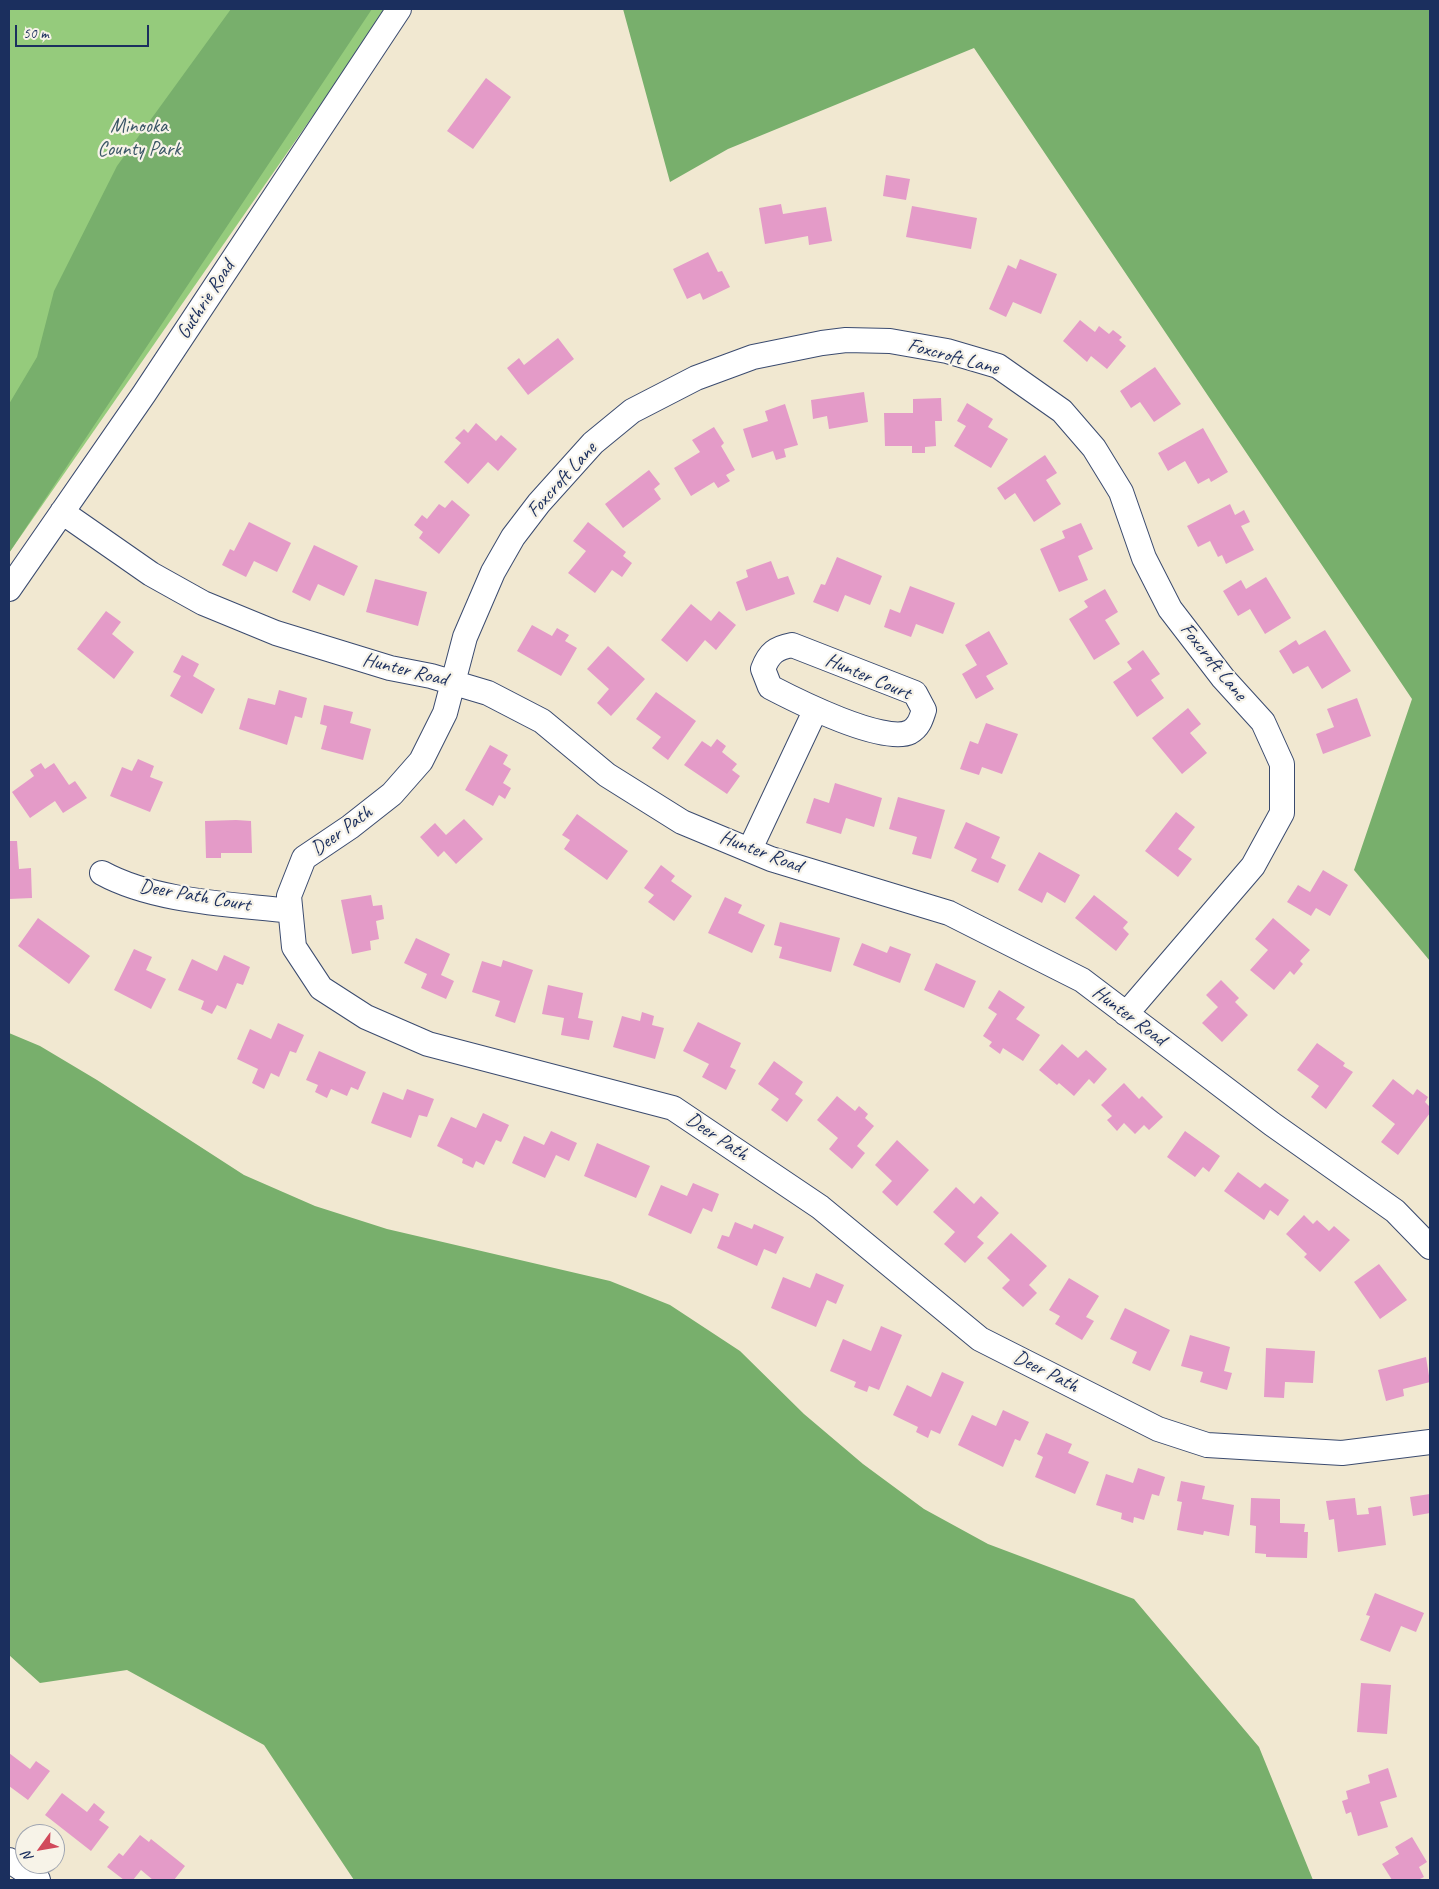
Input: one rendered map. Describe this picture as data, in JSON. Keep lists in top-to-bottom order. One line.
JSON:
{"streets":{"street":["Guthrie Road","Foxcroft Lane","Hunter Road","Hunter Court","Deer Path","Deer Path Court"]},"crossings":[["Guthrie Road","Hunter Road"],["Foxcroft Lane","Hunter Road"],["Foxcroft Lane","Deer Path"],["Hunter Road","Deer Path"],["Deer Path","Deer Path Court"]],"parks":["Minooka County Park"],"scale_bar":"50 m","north":"bottom left"}
